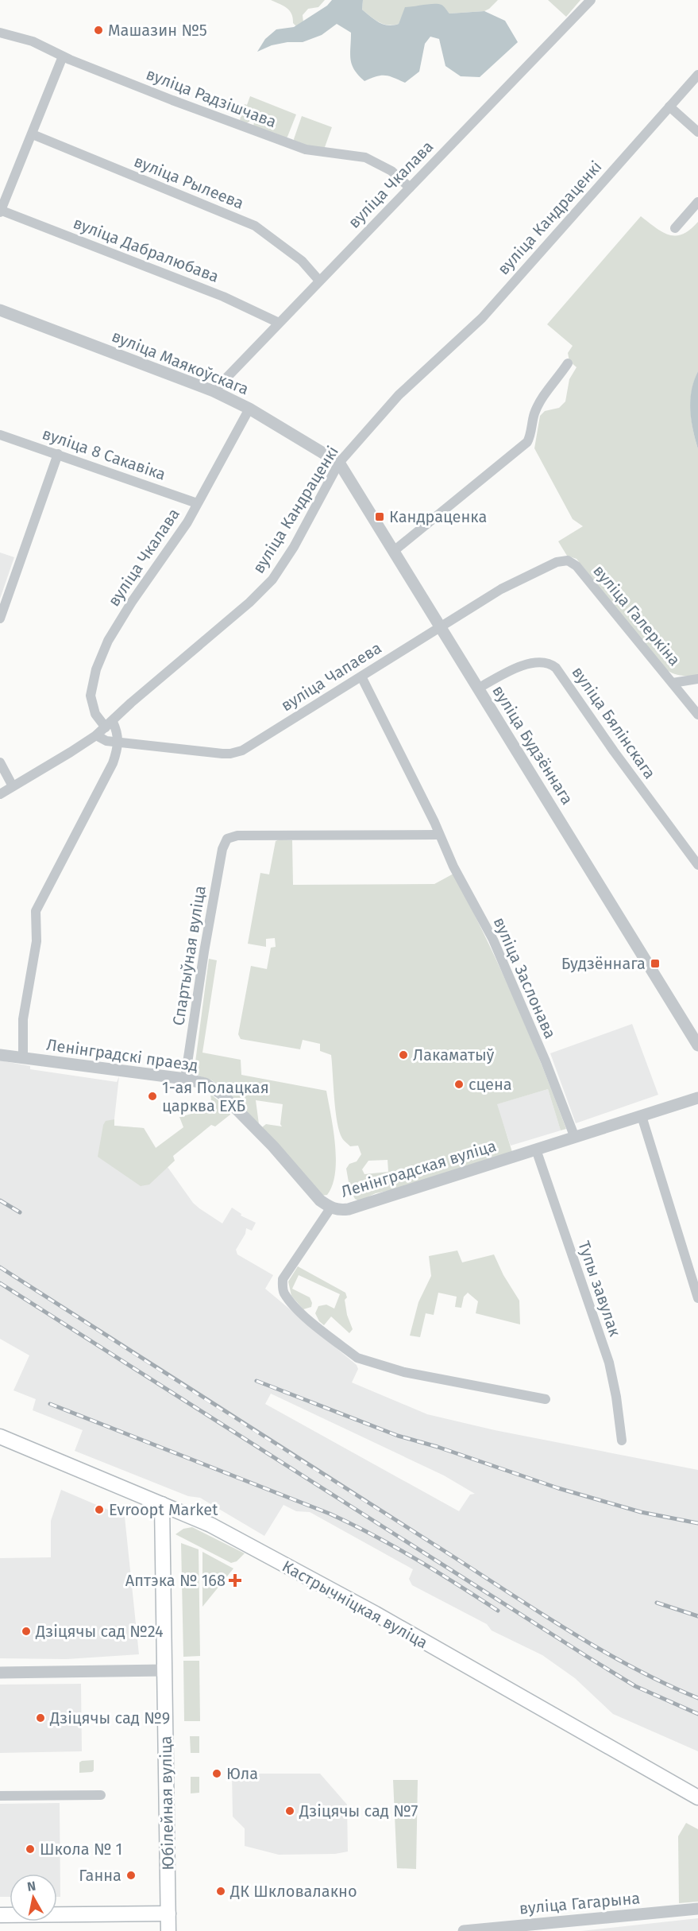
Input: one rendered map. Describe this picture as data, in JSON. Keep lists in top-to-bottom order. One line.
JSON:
{"streets":{"main road":["Кастрычніцкая вуліца","Юбілейная вуліца"],"street":["вуліца Радзішчава","вуліца Рылеева","вуліца Чкалава","вуліца Кандраценкі","вуліца Дабралюбава","вуліца Маякоўскага","вуліца 8 Сакавіка","вуліца Галеркіна","вуліца Чапаева","вуліца Бялінскага","вуліца Будзённага","Спартыўная вуліца","вуліца Заслонава","Ленінградскі праезд","Ленінградская вуліца","Тупы завулак","вуліца Гагарына"]},"crossings":[["вуліца Радзішчава","вуліца Чкалава"],["вуліца Рылеева","вуліца Чкалава"],["вуліца Чкалава","вуліца Кандраценкі"],["вуліца Чкалава","вуліца Дабралюбава"],["вуліца Чкалава","вуліца Маякоўскага"],["вуліца Чкалава","вуліца 8 Сакавіка"],["вуліца Чкалава","вуліца Чапаева"],["вуліца Кандраценкі","вуліца Маякоўскага"],["вуліца Кандраценкі","вуліца Чапаева"],["вуліца Кандраценкі","вуліца Будзённага"],["вуліца Маякоўскага","вуліца Будзённага"],["вуліца Галеркіна","вуліца Чапаева"],["вуліца Чапаева","вуліца Будзённага"],["вуліца Чапаева","вуліца Заслонава"],["вуліца Бялінскага","вуліца Будзённага"],["Спартыўная вуліца","вуліца Заслонава"],["Спартыўная вуліца","Ленінградскі праезд"],["вуліца Заслонава","Ленінградская вуліца"],["Ленінградскі праезд","Ленінградская вуліца"],["Ленінградская вуліца","Тупы завулак"],["Кастрычніцкая вуліца","Юбілейная вуліца"]],"places":{"other":["Машазин №5","Лакаматыў","сцена","1-ая Полацкая царква ЕХБ","Evroopt Market","Дзіцячы сад №24","Дзіцячы сад №9","Юла","Дзіцячы сад №7","Школа № 1","Ганна","ДК Шкловалакно"],"transit":["Кандраценка","Будзённага"],"health":["Аптэка № 168"]},"north":"top"}
